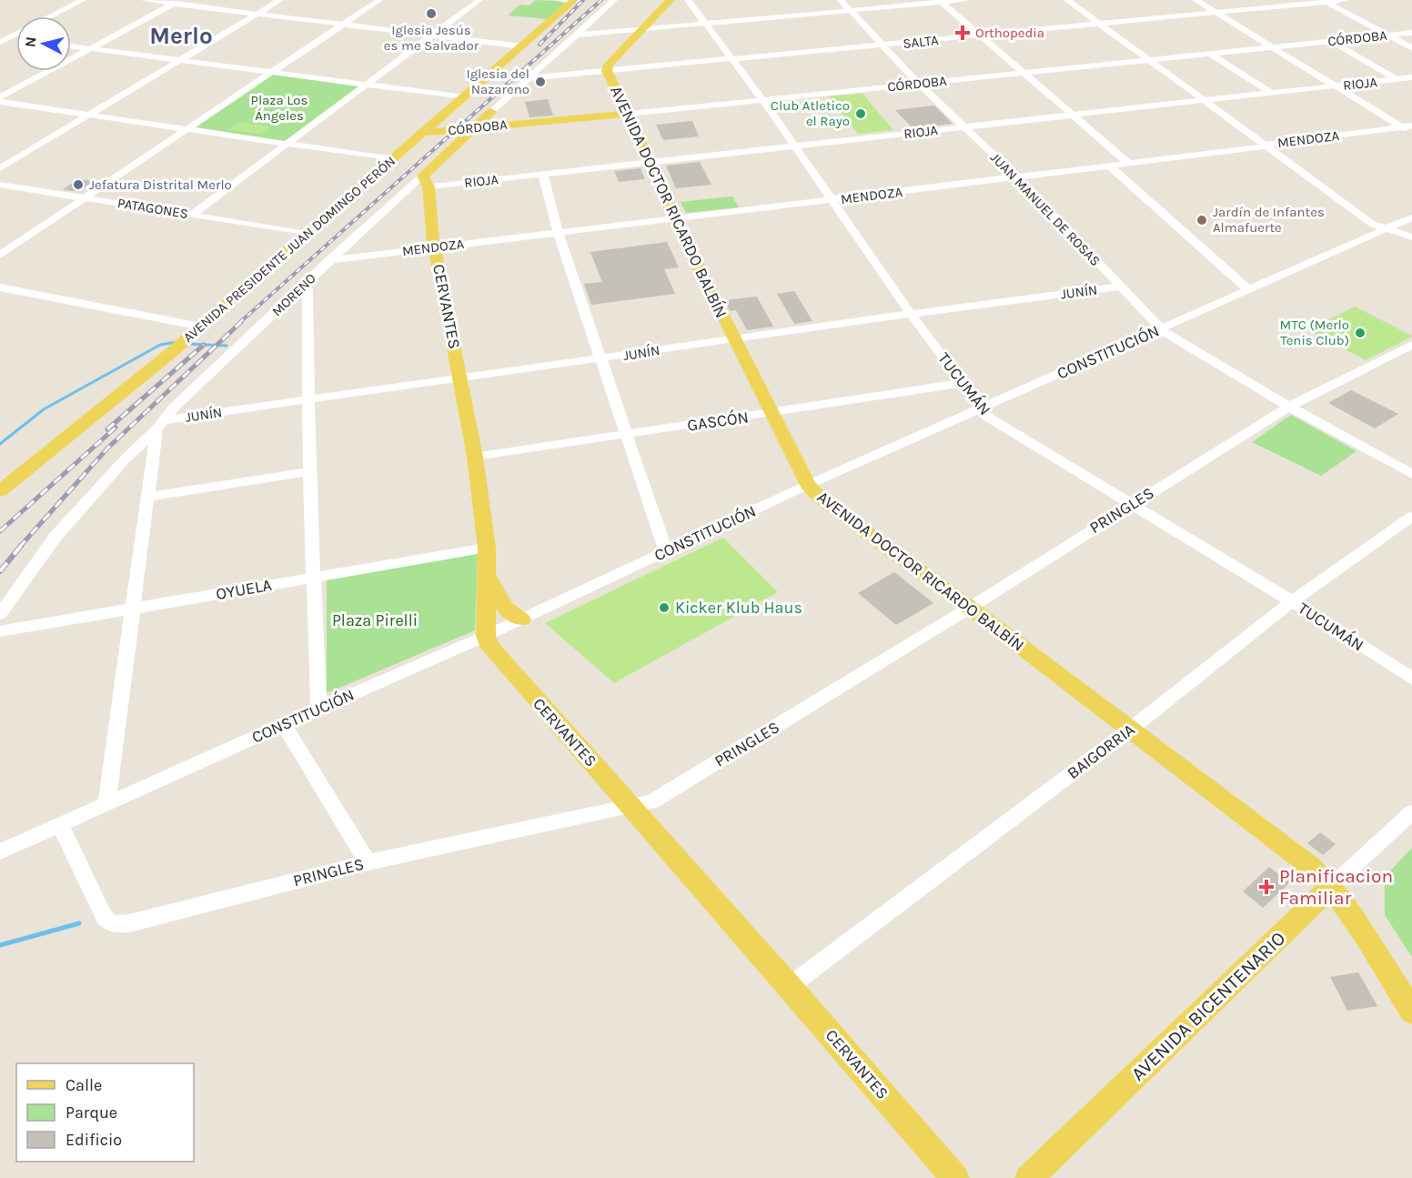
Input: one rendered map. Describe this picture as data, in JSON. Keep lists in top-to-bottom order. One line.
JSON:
{"streets":{"main road":["CÓRDOBA","AVENIDA DOCTOR RICARDO BALBÍN","AVENIDA PRESIDENTE JUAN DOMINGO PERÓN","MORENO","CERVANTES","AVENIDA BICENTENARIO"],"street":["SALTA","RIOJA","MENDOZA","PATAGONES","JUAN MANUEL DE ROSAS","JUNÍN","CONSTITUCIÓN","TUCUMÁN","GASCÓN","PRINGLES","OYUELA","BAIGORRIA"]},"crossings":[["CÓRDOBA","AVENIDA DOCTOR RICARDO BALBÍN"],["CÓRDOBA","JUAN MANUEL DE ROSAS"],["CÓRDOBA","AVENIDA PRESIDENTE JUAN DOMINGO PERÓN"],["CÓRDOBA","MORENO"],["CÓRDOBA","TUCUMÁN"],["SALTA","AVENIDA DOCTOR RICARDO BALBÍN"],["SALTA","JUAN MANUEL DE ROSAS"],["SALTA","MORENO"],["SALTA","TUCUMÁN"],["RIOJA","AVENIDA DOCTOR RICARDO BALBÍN"],["RIOJA","JUAN MANUEL DE ROSAS"],["RIOJA","MORENO"],["RIOJA","CERVANTES"],["RIOJA","TUCUMÁN"],["MENDOZA","AVENIDA DOCTOR RICARDO BALBÍN"],["MENDOZA","JUAN MANUEL DE ROSAS"],["MENDOZA","MORENO"],["MENDOZA","CERVANTES"],["MENDOZA","TUCUMÁN"],["AVENIDA DOCTOR RICARDO BALBÍN","JUNÍN"],["AVENIDA DOCTOR RICARDO BALBÍN","CONSTITUCIÓN"],["AVENIDA DOCTOR RICARDO BALBÍN","GASCÓN"],["AVENIDA DOCTOR RICARDO BALBÍN","PRINGLES"],["AVENIDA DOCTOR RICARDO BALBÍN","BAIGORRIA"],["AVENIDA DOCTOR RICARDO BALBÍN","AVENIDA BICENTENARIO"],["PATAGONES","AVENIDA PRESIDENTE JUAN DOMINGO PERÓN"],["JUAN MANUEL DE ROSAS","JUNÍN"],["JUAN MANUEL DE ROSAS","CONSTITUCIÓN"],["JUAN MANUEL DE ROSAS","PRINGLES"],["JUNÍN","MORENO"],["JUNÍN","CERVANTES"],["JUNÍN","TUCUMÁN"],["MORENO","CERVANTES"],["CERVANTES","CONSTITUCIÓN"],["CERVANTES","GASCÓN"],["CERVANTES","PRINGLES"],["CERVANTES","OYUELA"],["CERVANTES","BAIGORRIA"],["CONSTITUCIÓN","TUCUMÁN"],["CONSTITUCIÓN","PRINGLES"],["TUCUMÁN","GASCÓN"],["TUCUMÁN","PRINGLES"],["TUCUMÁN","BAIGORRIA"]],"districts":["Merlo"],"parks":["Plaza Los Ángeles","Plaza Pirelli"],"places":{"other":["Iglesia Jesús es me Salvador","Iglesia del Nazareno","Club Atletico el Rayo","Jefatura Distrital Merlo","Jardín de Infantes Almafuerte","MTC (Merlo Tenis Club)","Kicker Klub Haus"],"health":["Orthopedia","Planificacion Familiar"]},"legend":["Calle","Parque","Edificio"],"north":"left"}
